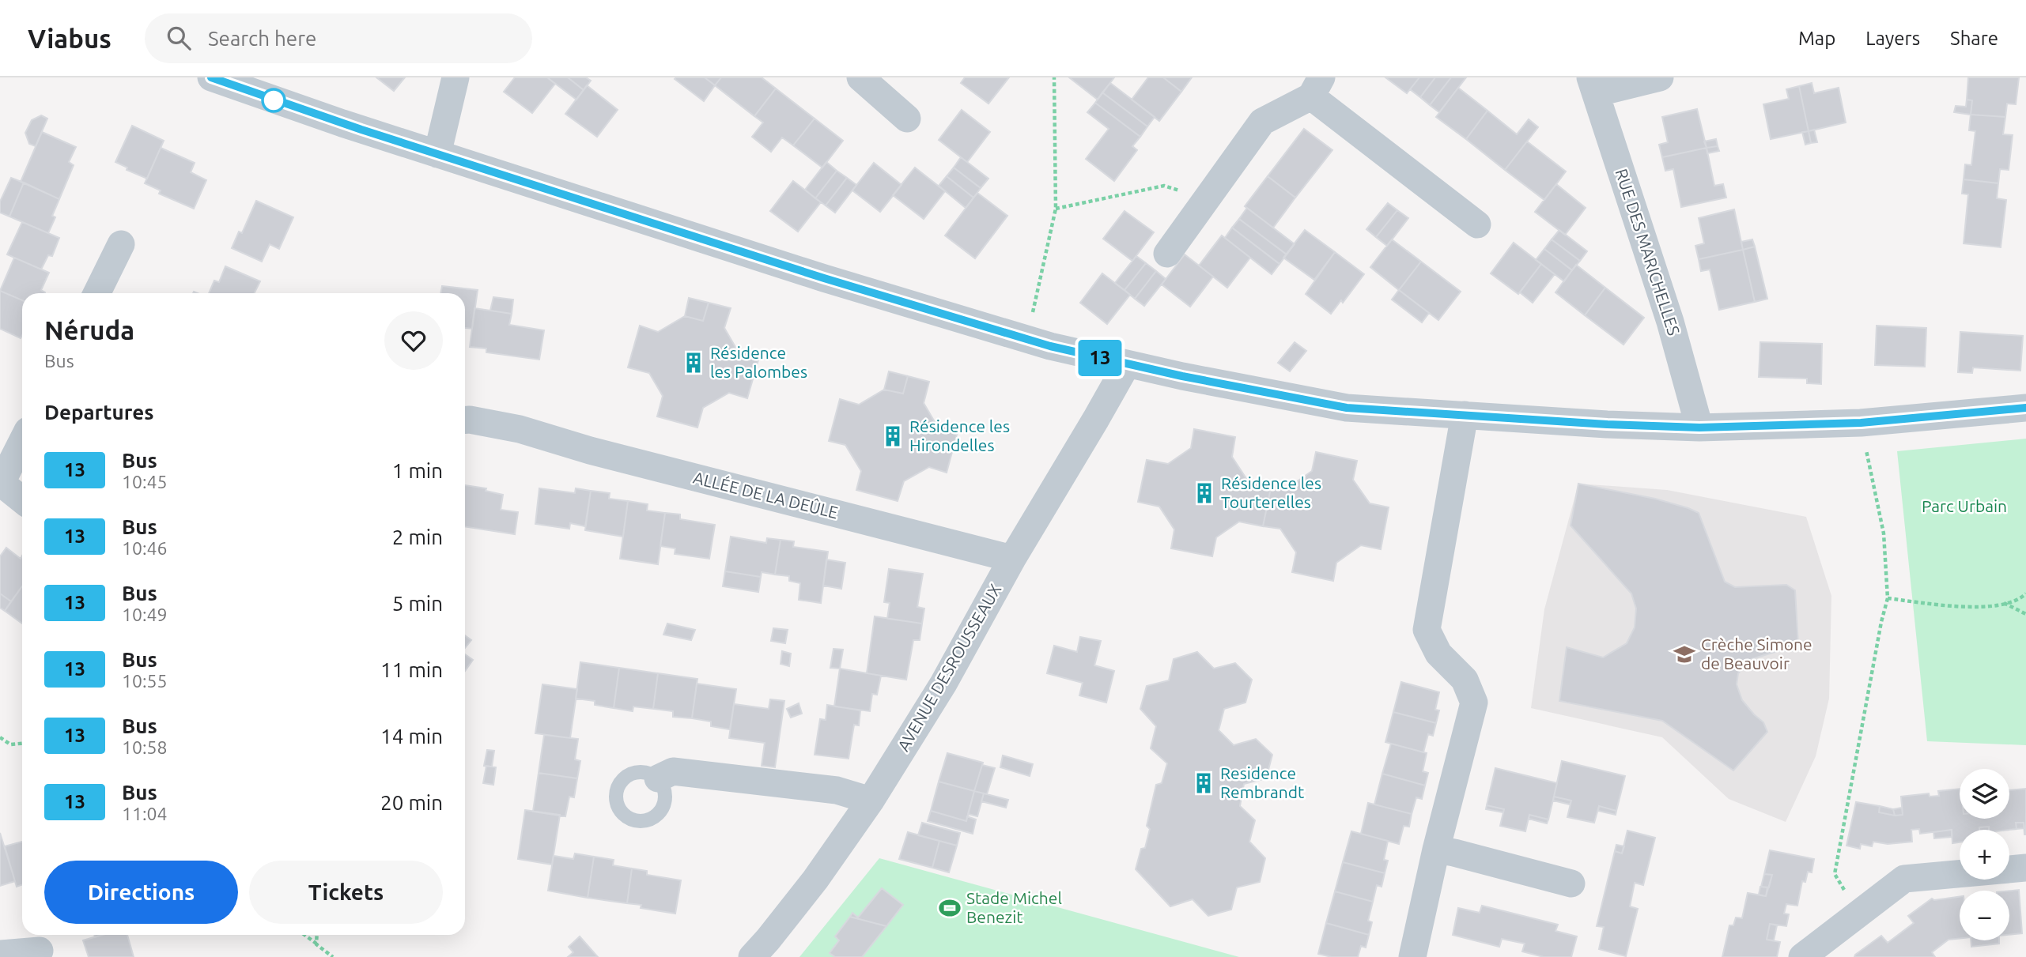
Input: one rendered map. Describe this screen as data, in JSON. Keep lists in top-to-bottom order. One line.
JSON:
{"streets":{"street":["RUE DES MARICHELLES","ALLÉE DE LA DEÛLE","AVENUE DESROUSSEAUX"]},"crossings":[["ALLÉE DE LA DEÛLE","AVENUE DESROUSSEAUX"]],"parks":["Parc Urbain"],"places":{"building":["Résidence les Palombes","Résidence les Hirondelles","Résidence les Tourterelles","Residence Rembrandt"],"school or university":["Crèche Simone de Beauvoir"],"sports":["Stade Michel Benezit"]},"lines":["bus line 13"],"page":{"header":"Viabus","search":"Search here","nav":["Map","Layers","Share"],"on_map":"13","heading":[["Néruda","Bus"],"Departures"],"list":[{"mark":"13","name":"Bus","note":"10:45","value":"1 min"},{"mark":"13","name":"Bus","note":"10:46","value":"2 min"},{"mark":"13","name":"Bus","note":"10:49","value":"5 min"},{"mark":"13","name":"Bus","note":"10:55","value":"11 min"},{"mark":"13","name":"Bus","note":"10:58","value":"14 min"},{"mark":"13","name":"Bus","note":"11:04","value":"20 min"}],"map_buttons":["+","−"],"buttons":["Directions","Tickets"]}}
